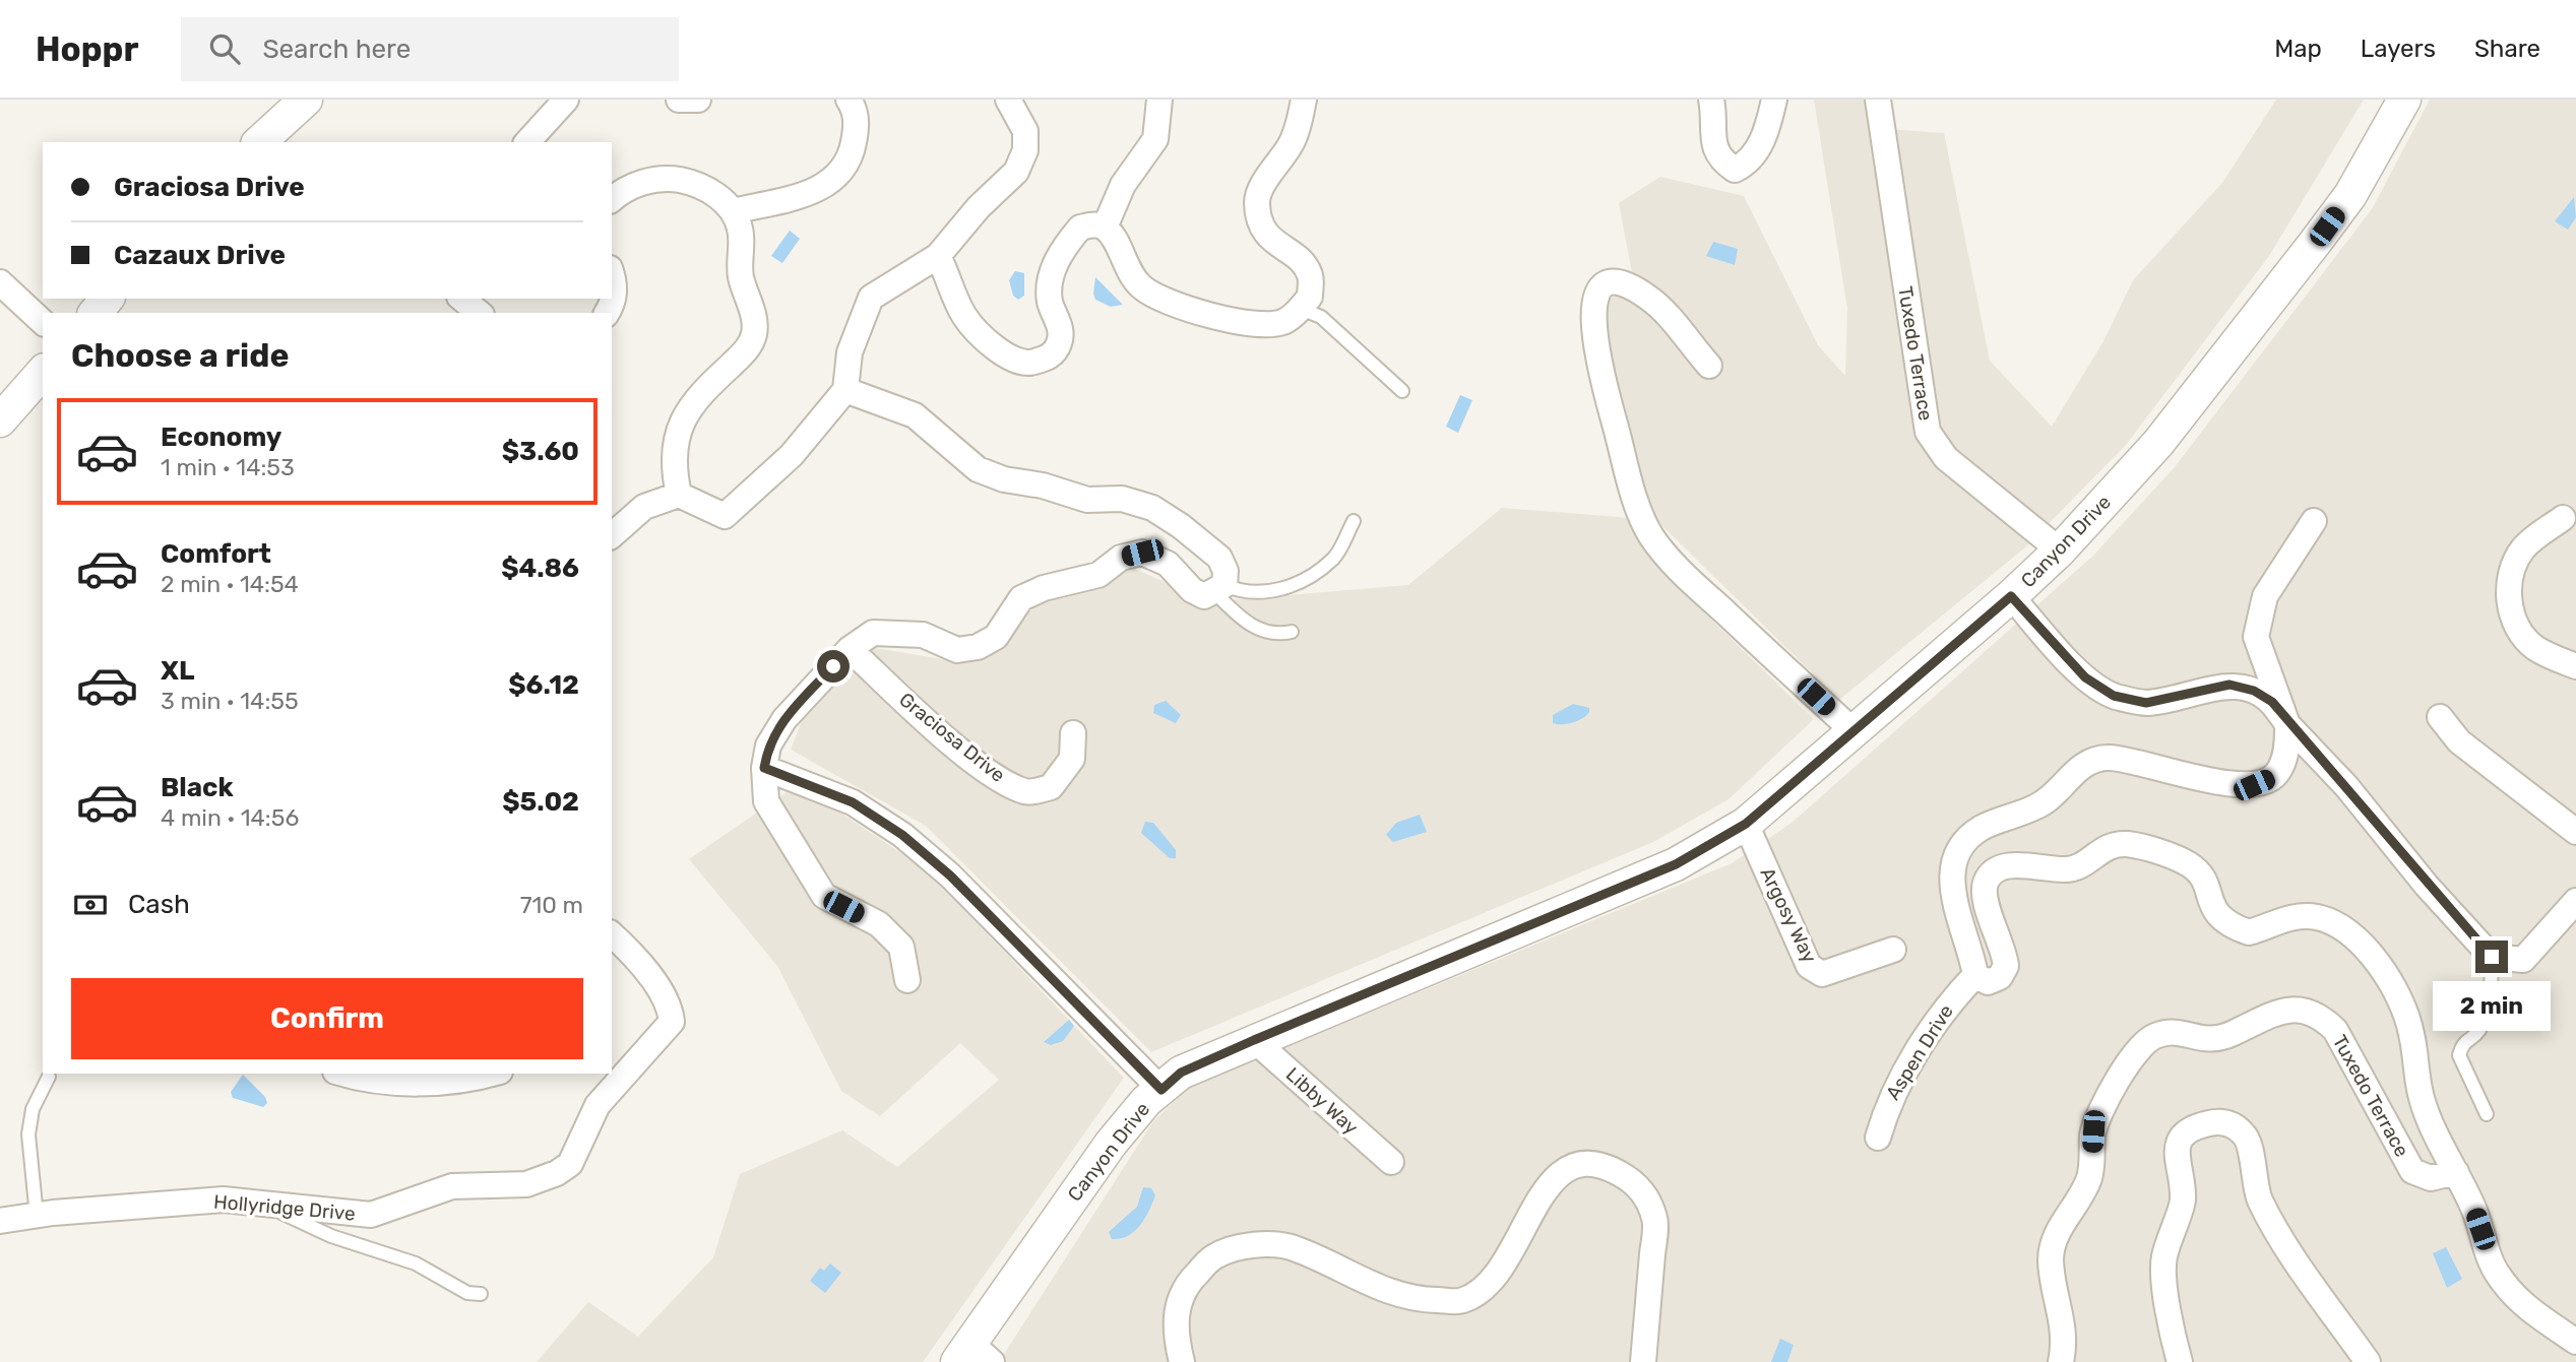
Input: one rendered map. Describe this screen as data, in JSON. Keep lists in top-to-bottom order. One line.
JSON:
{"streets":{"street":["Tuxedo Terrace","Canyon Drive","Graciosa Drive","Argosy Way","Aspen Drive","Libby Way","Hollyridge Drive"]},"crossings":[["Tuxedo Terrace","Canyon Drive"],["Tuxedo Terrace","Aspen Drive"],["Canyon Drive","Argosy Way"],["Canyon Drive","Libby Way"]],"page":{"header":"Hoppr","search":"Search here","nav":["Map","Layers","Share"],"banner":["Graciosa Drive","Cazaux Drive"],"heading":"Choose a ride","list":[{"name":"Economy","note":"1 min · 14:53","value":"$3.60"},{"name":"Comfort","note":"2 min · 14:54","value":"$4.86"},{"name":"XL","note":"3 min · 14:55","value":"$6.12"},{"name":"Black","note":"4 min · 14:56","value":"$5.02"}],"pay":["Cash","710 m"],"buttons":"Confirm","bubble":"2 min"}}
